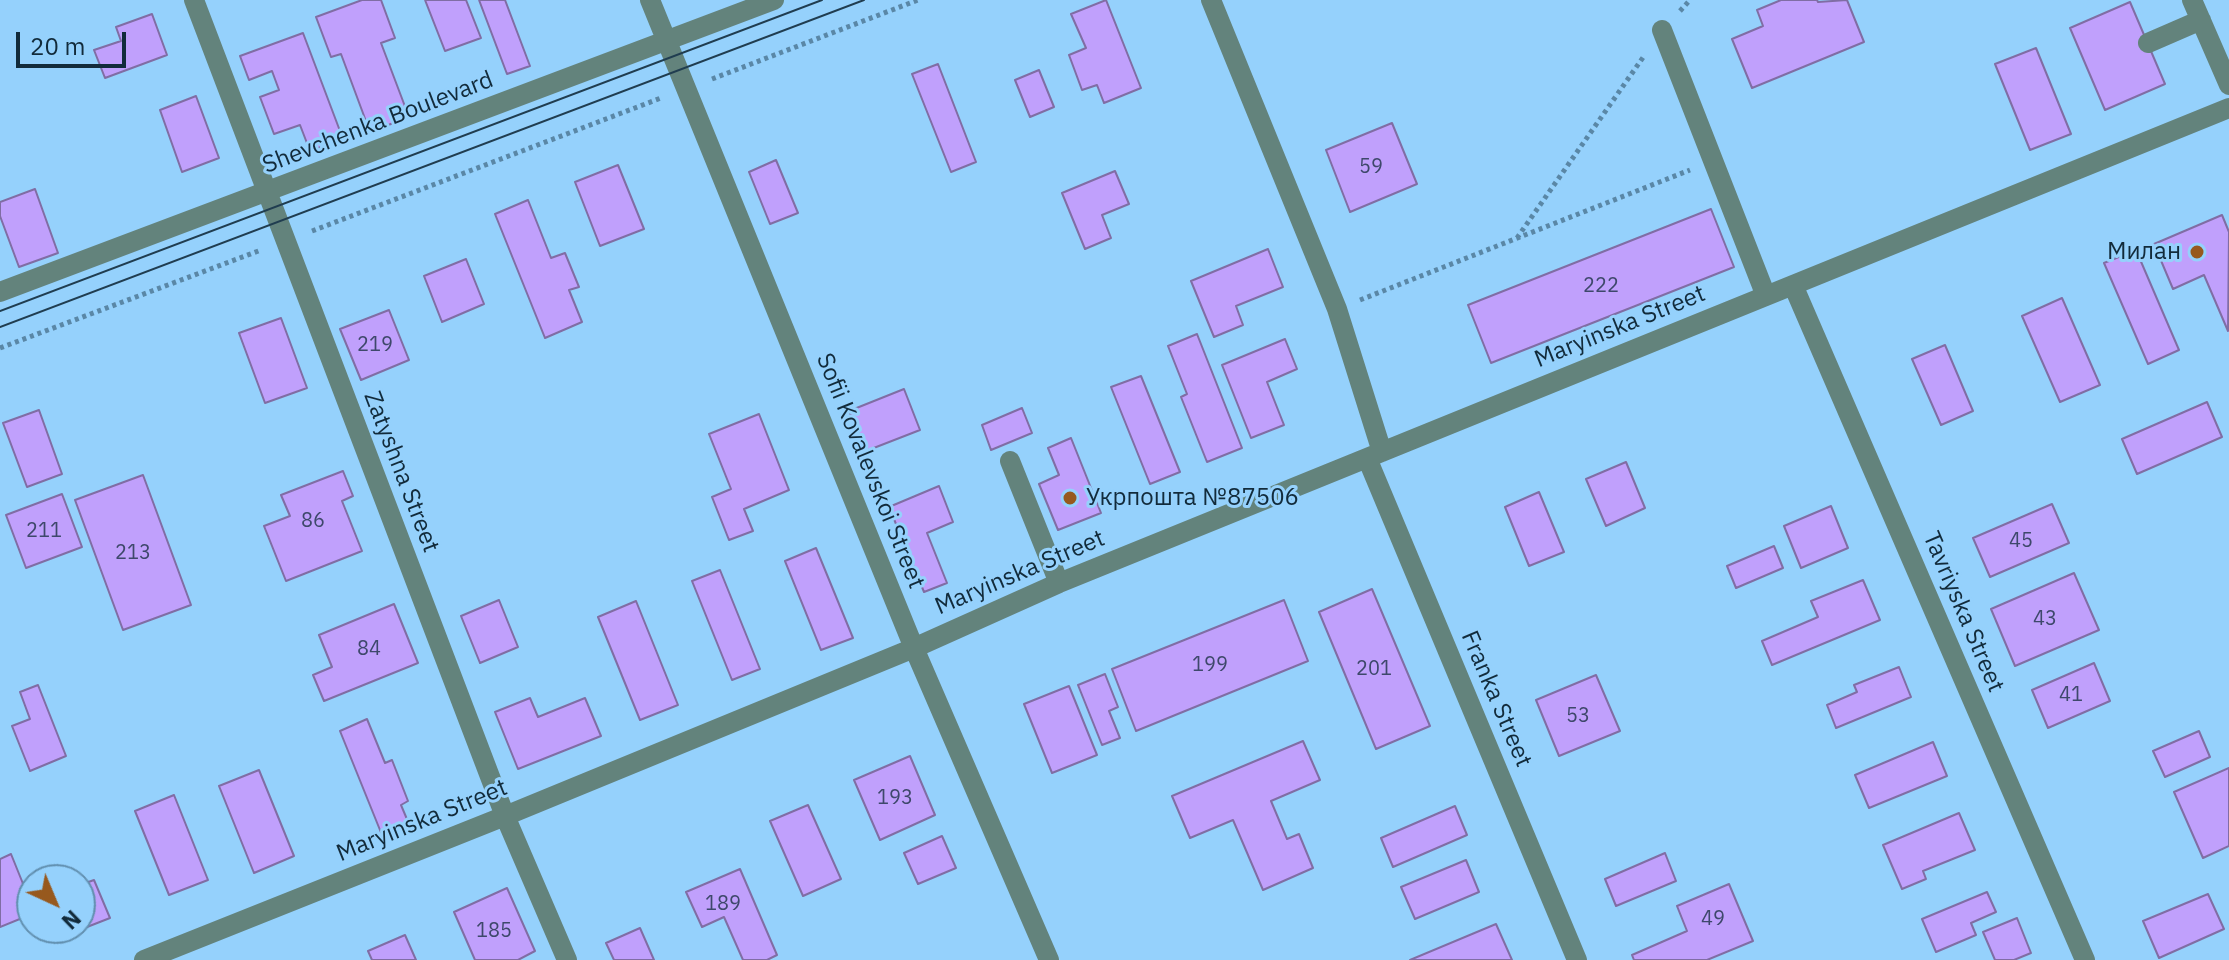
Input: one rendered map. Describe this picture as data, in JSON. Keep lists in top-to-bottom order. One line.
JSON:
{"streets":{"street":["Shevchenka Boulevard","Maryinska Street","Sofii Kovalevskoi Street","Zatyshna Street","Tavriyska Street","Franka Street"]},"crossings":[["Shevchenka Boulevard","Sofii Kovalevskoi Street"],["Shevchenka Boulevard","Zatyshna Street"],["Maryinska Street","Sofii Kovalevskoi Street"],["Maryinska Street","Zatyshna Street"],["Maryinska Street","Tavriyska Street"],["Maryinska Street","Franka Street"]],"places":["Милан","Укрпошта №87506"],"house_numbers":["59","222","219","86","211","45","213","43","84","199","201","41","53","193","189","49","185"],"scale_bar":"20 m","north":"bottom right"}
